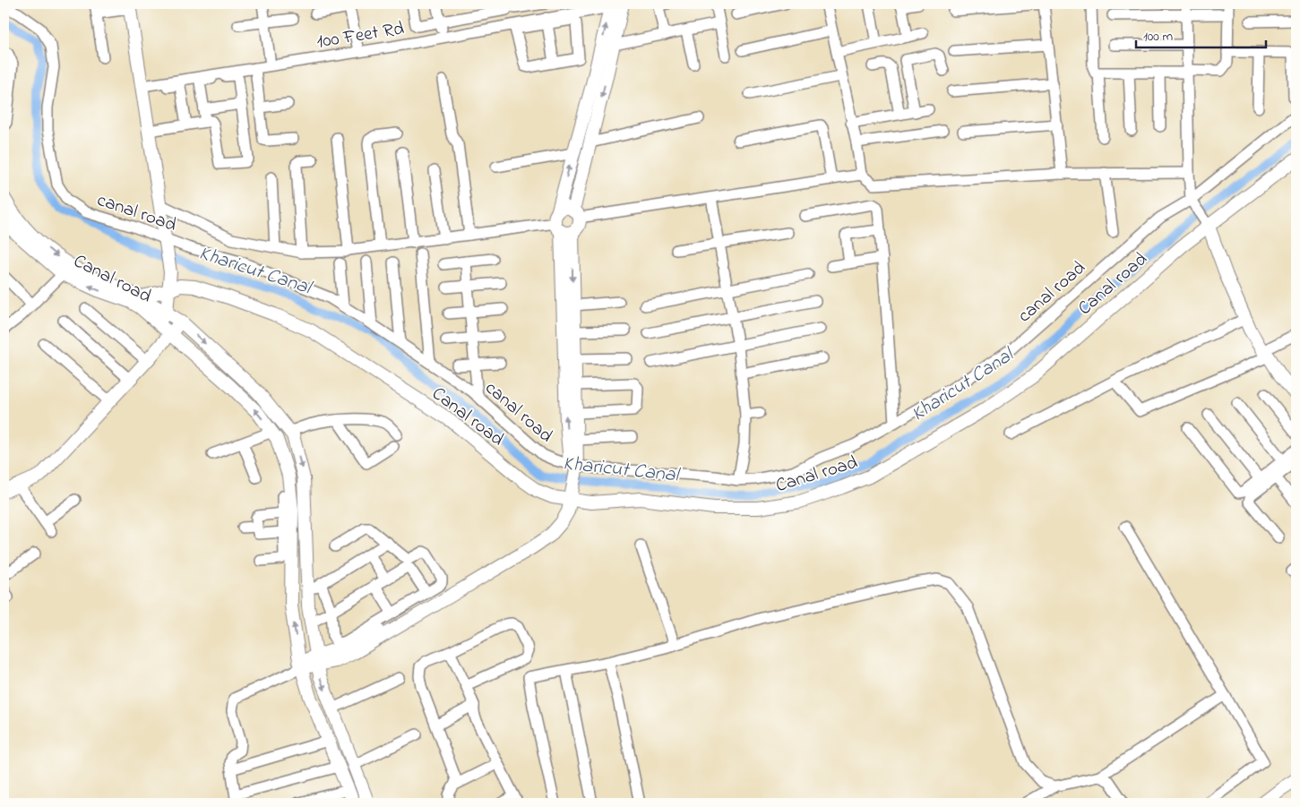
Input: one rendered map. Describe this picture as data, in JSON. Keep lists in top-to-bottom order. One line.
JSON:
{"streets":{"street":["100 Feet Rd","canal road","Canal road"]},"water":["Kharicut Canal"],"scale_bar":"100 m"}
